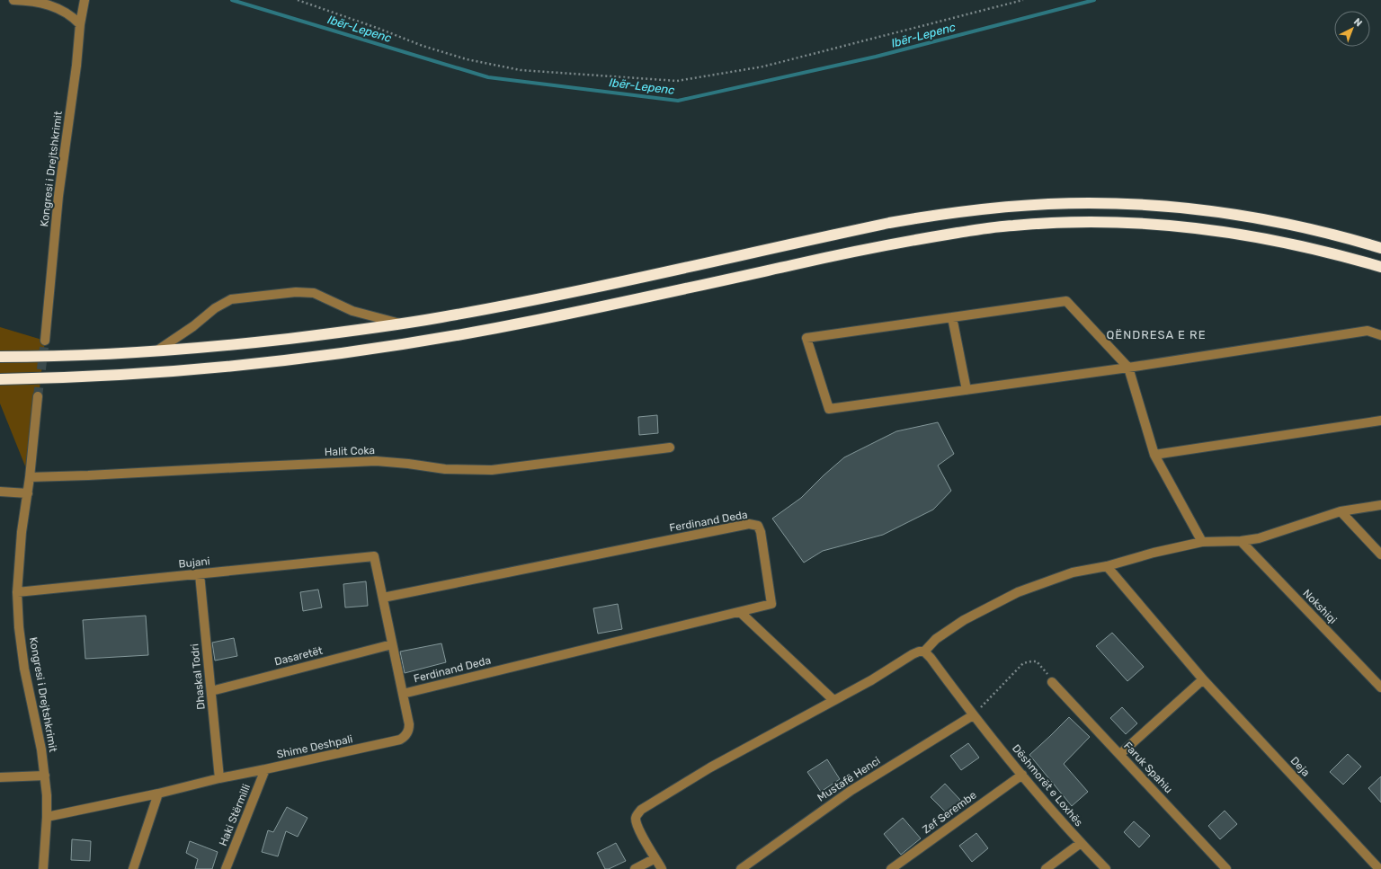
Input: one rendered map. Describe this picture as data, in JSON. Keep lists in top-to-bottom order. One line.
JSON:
{"streets":{"street":["Kongresi i Drejtshkrimit","Halit Coka","Ferdinand Deda","Bujani","Nokshiqi","Dasaretët","Dhaskal Todri","Shime Deshpali","Deja","Faruk Spahiu","Mustafë Henci","Dëshmorët e Loxhës","Zef Serembe","Haki Stërmilli"]},"crossings":[["Kongresi i Drejtshkrimit","Halit Coka"],["Kongresi i Drejtshkrimit","Bujani"],["Kongresi i Drejtshkrimit","Shime Deshpali"],["Ferdinand Deda","Shime Deshpali"],["Bujani","Dhaskal Todri"],["Bujani","Shime Deshpali"],["Dasaretët","Dhaskal Todri"],["Dasaretët","Shime Deshpali"],["Dhaskal Todri","Shime Deshpali"],["Shime Deshpali","Haki Stërmilli"],["Mustafë Henci","Dëshmorët e Loxhës"],["Dëshmorët e Loxhës","Zef Serembe"]],"districts":["QËNDRESA E RE"],"water":["Ibër-Lepenc"],"north":"top right"}
